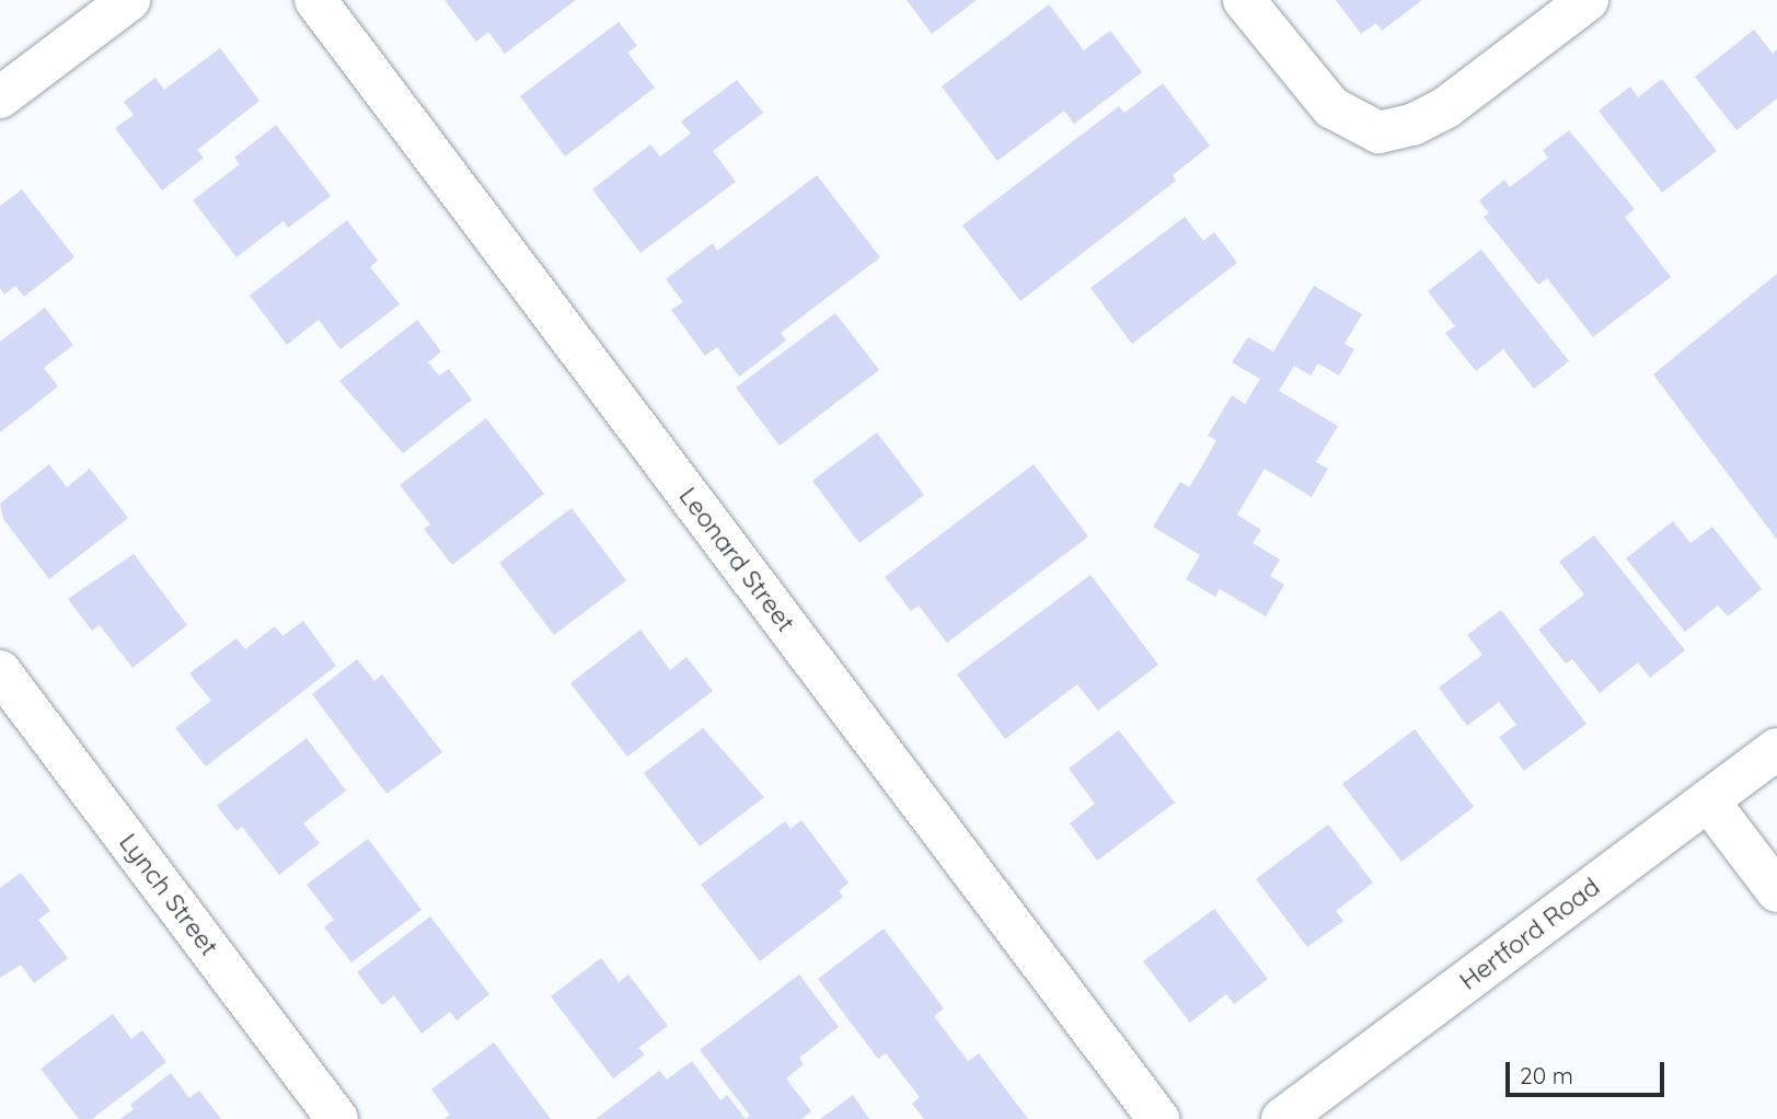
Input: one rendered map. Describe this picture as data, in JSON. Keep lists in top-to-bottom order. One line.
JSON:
{"streets":{"street":["Leonard Street","Lynch Street","Hertford Road"]},"scale_bar":"20 m"}
